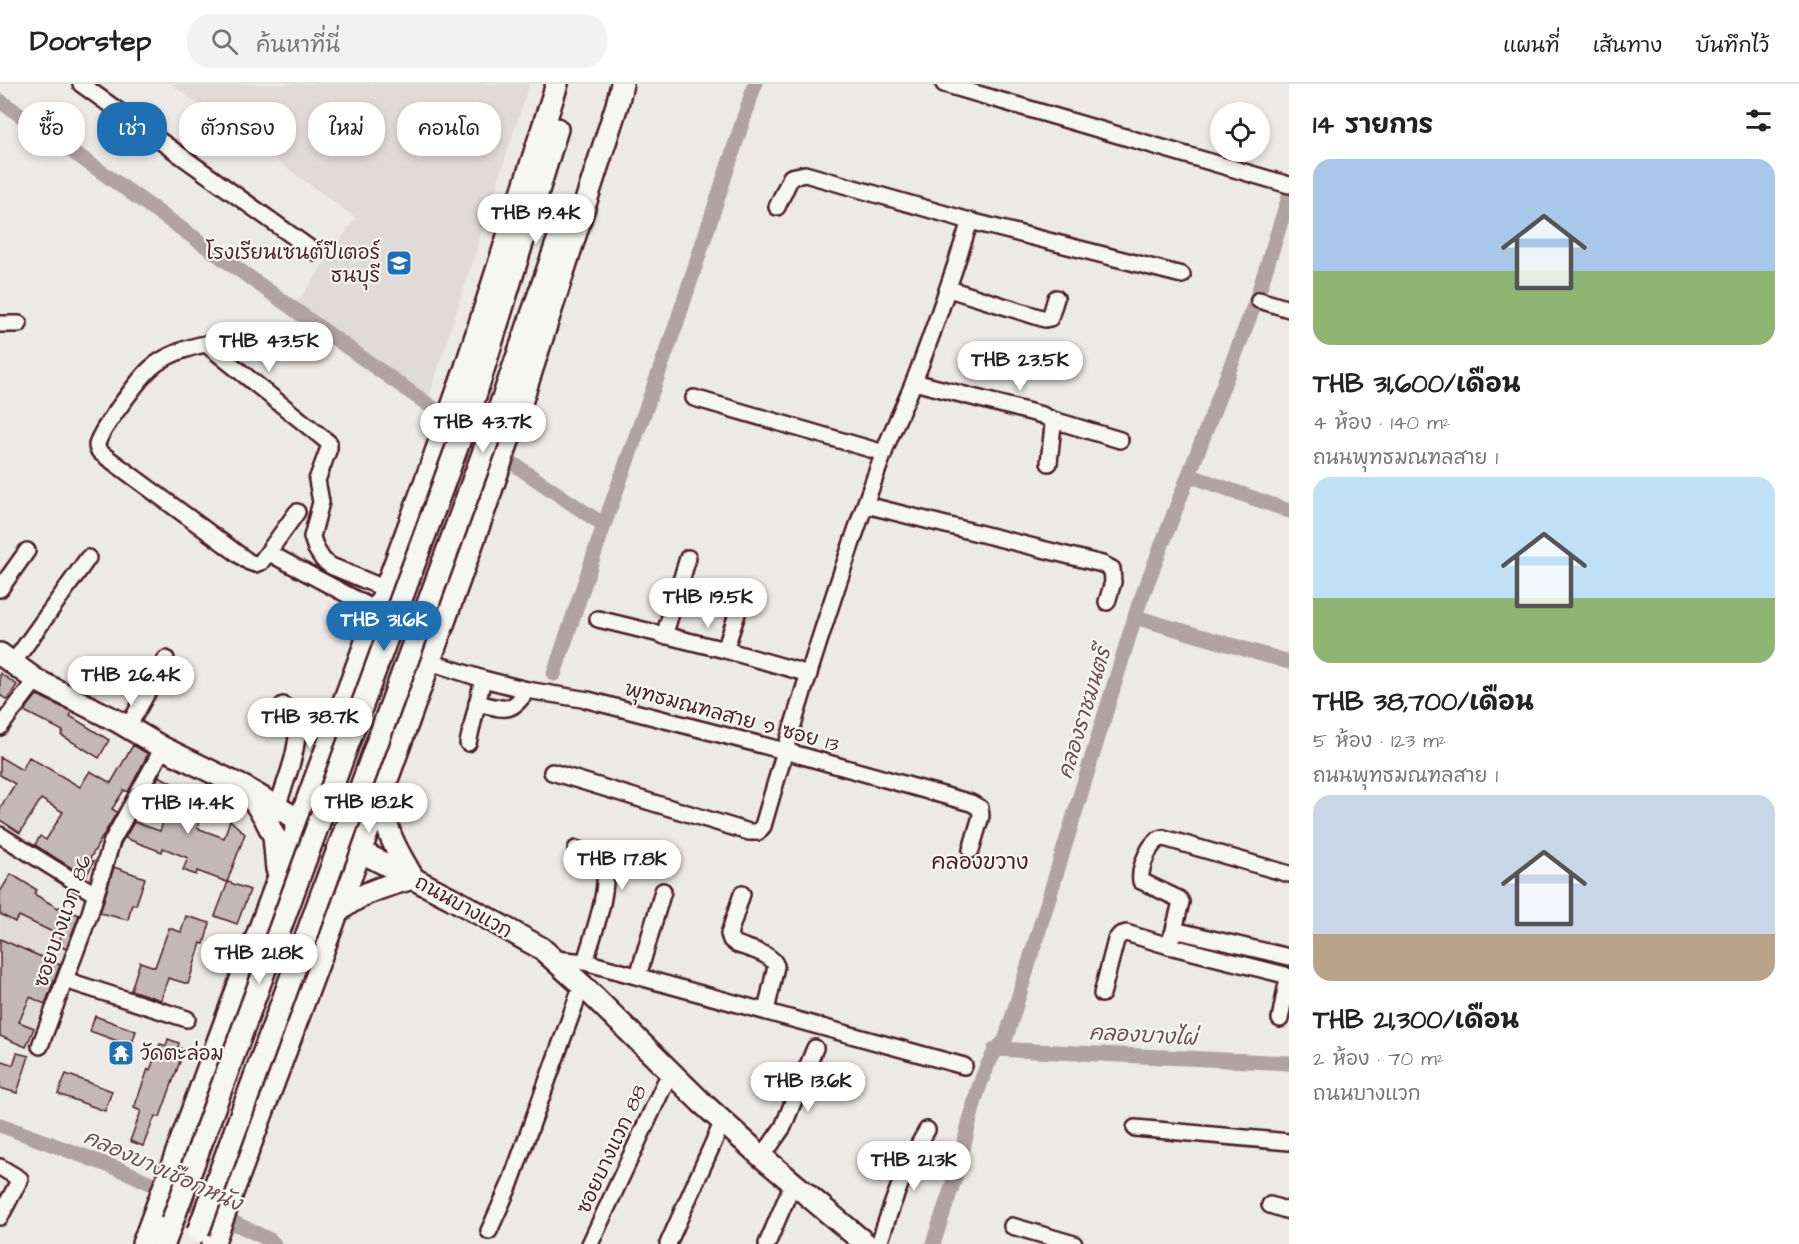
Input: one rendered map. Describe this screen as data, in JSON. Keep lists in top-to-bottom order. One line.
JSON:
{"streets":{"main road":["ถนนบางแวก"],"street":["พุทธมณฑลสาย ๑ ซอย 13","ซอยบางแวก 86","ซอยบางแวก 88"]},"crossings":[["ถนนบางแวก","ซอยบางแวก 86"],["ถนนบางแวก","ซอยบางแวก 88"]],"districts":["คลองขวาง"],"water":["คลองราชมนตรี","คลองบางไผ่","คลองบางเชือกหนัง"],"places":{"school or university":["โรงเรียนเซนต์ปีเตอร์ ธนบุรี"],"temple":["วัดตะล่อม"]},"page":{"header":"Doorstep","search":"ค้นหาที่นี่","nav":["แผนที่","เส้นทาง","บันทึกไว้"],"heading":"14 รายการ","chip":["ซื้อ","เช่า","ตัวกรอง","ใหม่","คอนโด"],"list":[{"name":"THB 31,600/เดือน","note":"4 ห้อง · 140 m² · ถนนพุทธมณฑลสาย 1"},{"name":"THB 38,700/เดือน","note":"5 ห้อง · 123 m² · ถนนพุทธมณฑลสาย 1"},{"name":"THB 21,300/เดือน","note":"2 ห้อง · 70 m² · ถนนบางแวก"}],"price":["THB 19.4K","THB 43.5K","THB 23.5K","THB 43.7K","THB 19.5K","THB 31.6K","THB 26.4K","THB 38.7K","THB 18.2K","THB 14.4K","THB 17.8K","THB 21.8K","THB 13.6K","THB 21.3K"]}}
